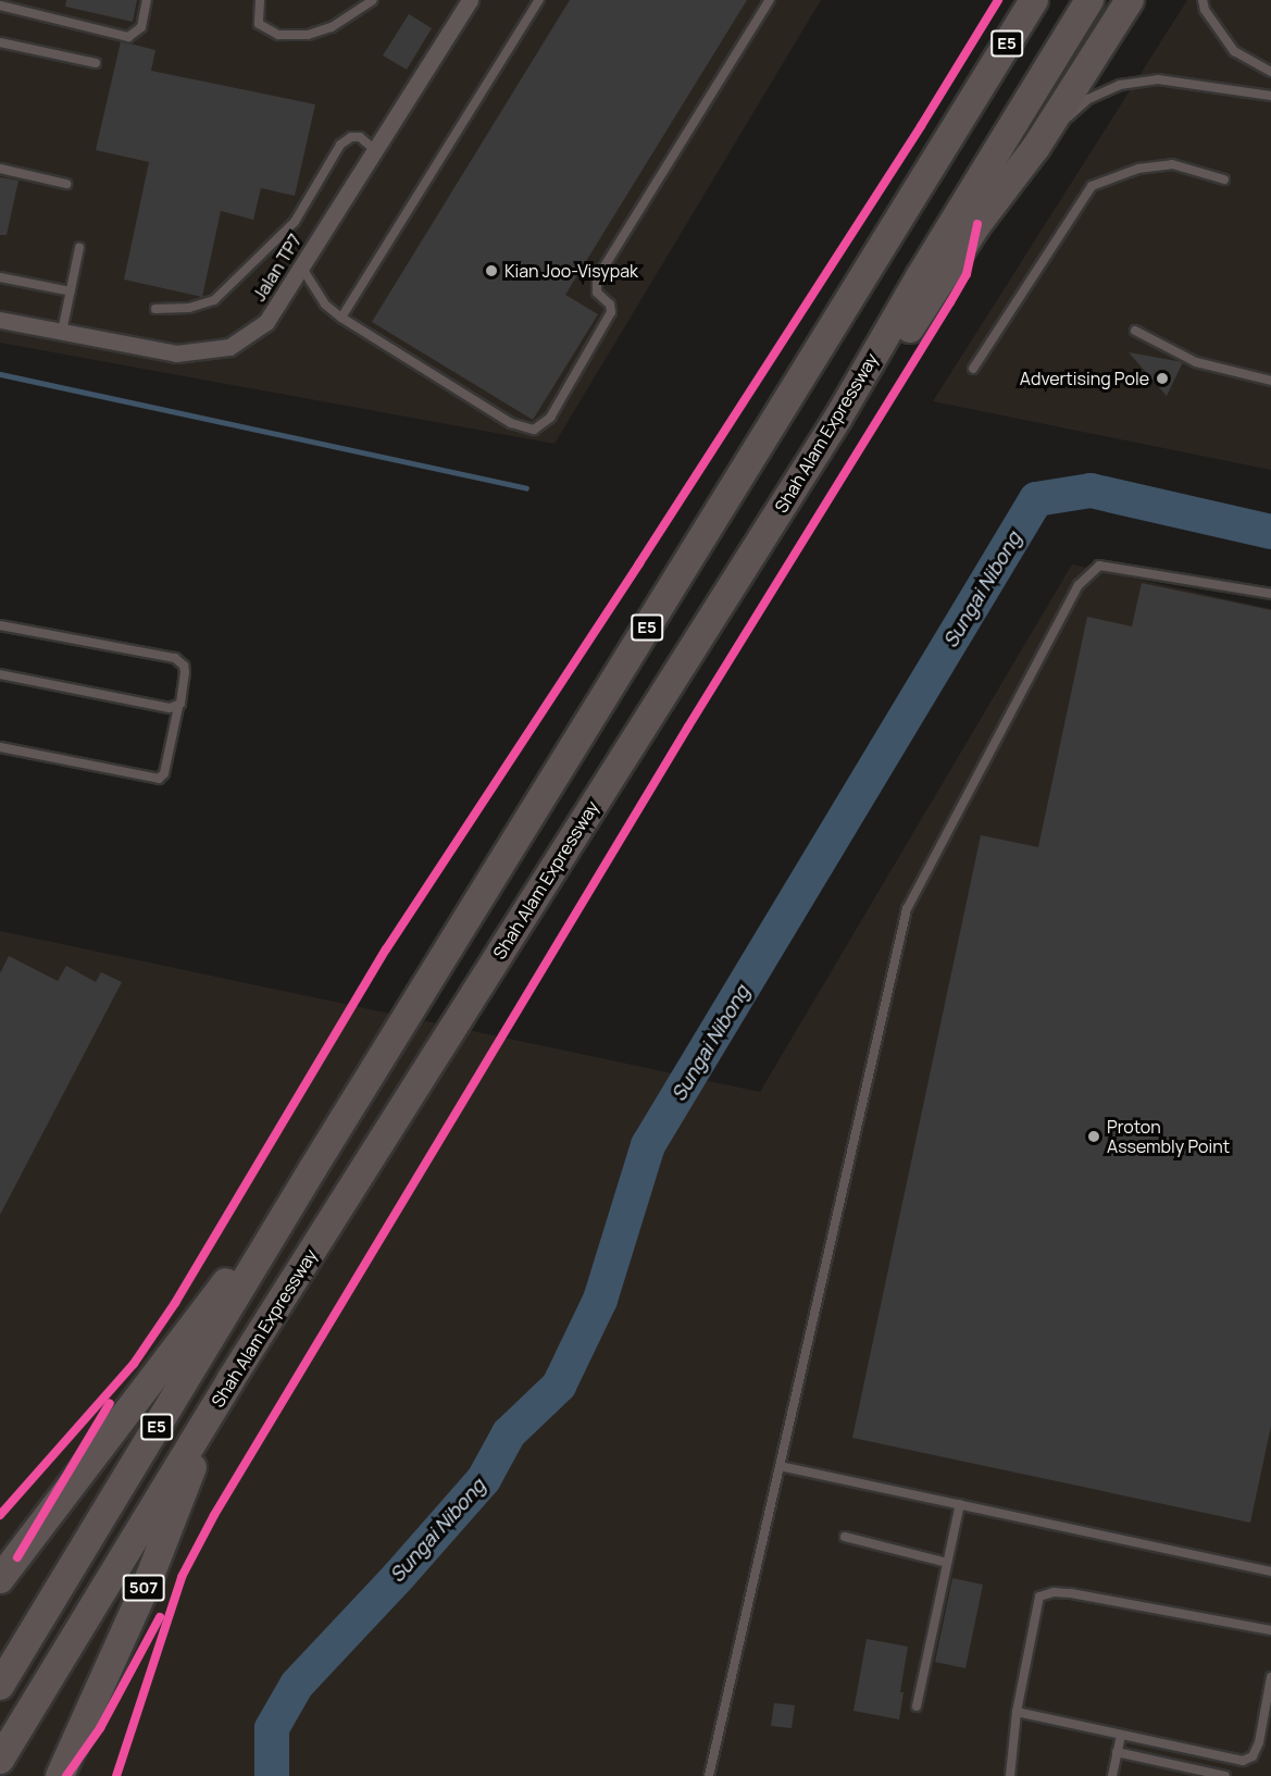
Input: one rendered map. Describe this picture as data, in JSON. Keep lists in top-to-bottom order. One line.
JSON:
{"streets":{"highway":["E5","Shah Alam Expressway","507"],"street":["Jalan TP7"]},"crossings":[["Shah Alam Expressway","507"]],"water":["Sungai Nibong"],"places":["Kian Joo-Visypak","Advertising Pole","Proton Assembly Point"]}
